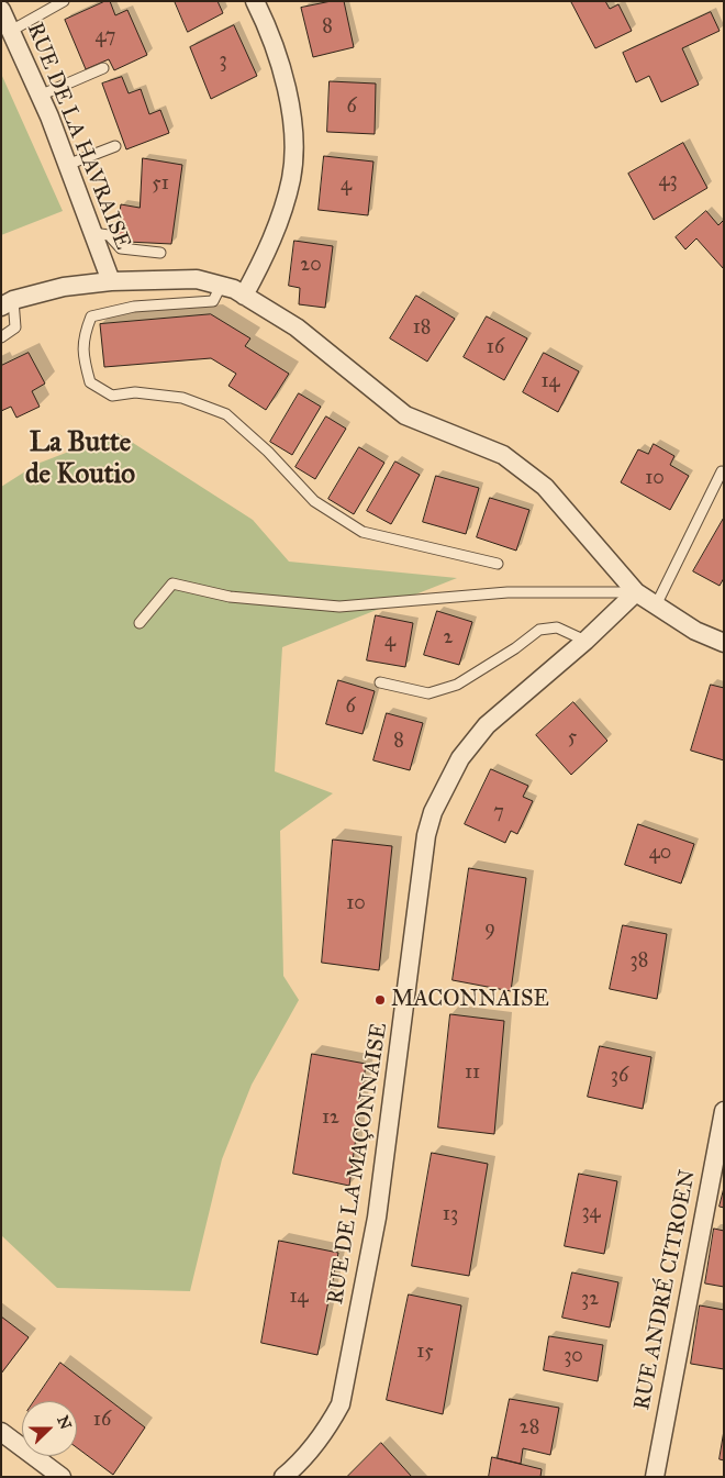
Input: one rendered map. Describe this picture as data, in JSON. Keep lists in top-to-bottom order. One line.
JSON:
{"streets":{"street":["RUE DE LA HAVRAISE","RUE DE LA MAÇONNAISE","RUE ANDRÉ CITROEN"]},"districts":["La Butte de Koutio"],"places":["MACONNAISE"],"house_numbers":["8","47","3","6","43","51","4","20","18","16","14","10","2","4","6","5","8","7","40","10","9","38","11","36","12","34","13","14","32","15","30","16","28"],"north":"right"}
